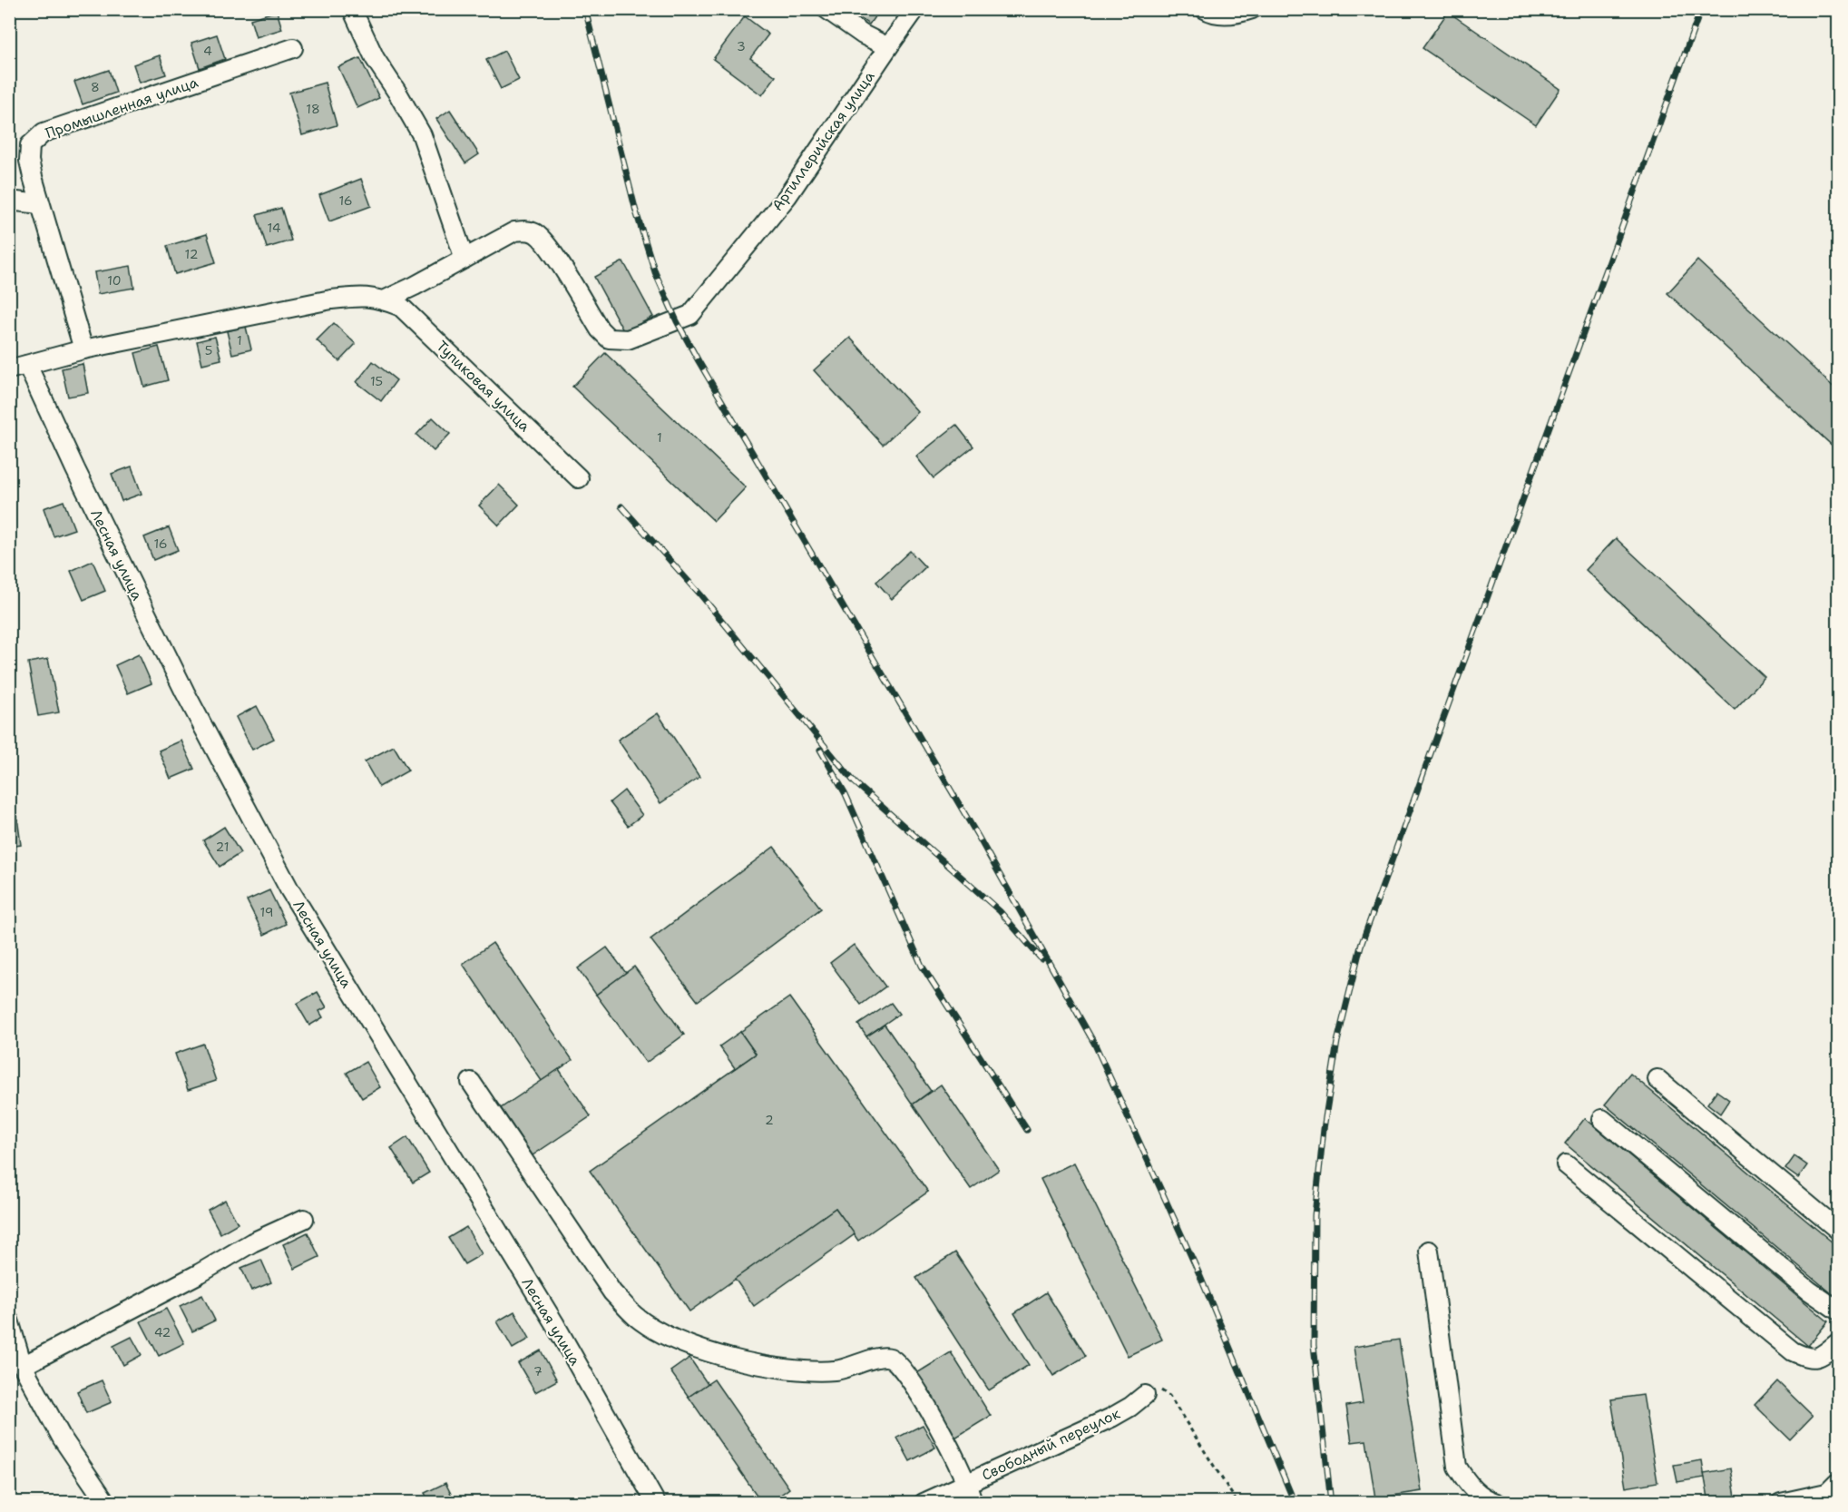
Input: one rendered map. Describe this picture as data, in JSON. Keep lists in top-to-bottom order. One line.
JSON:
{"streets":{"lane":["Промышленная улица","Артиллерийская улица","Тупиковая улица","Лесная улица","Свободный переулок"]},"house_numbers":["3","4","8","18","16","14","12","10","1","5","15","1","16","21","19","2","42","7"]}
